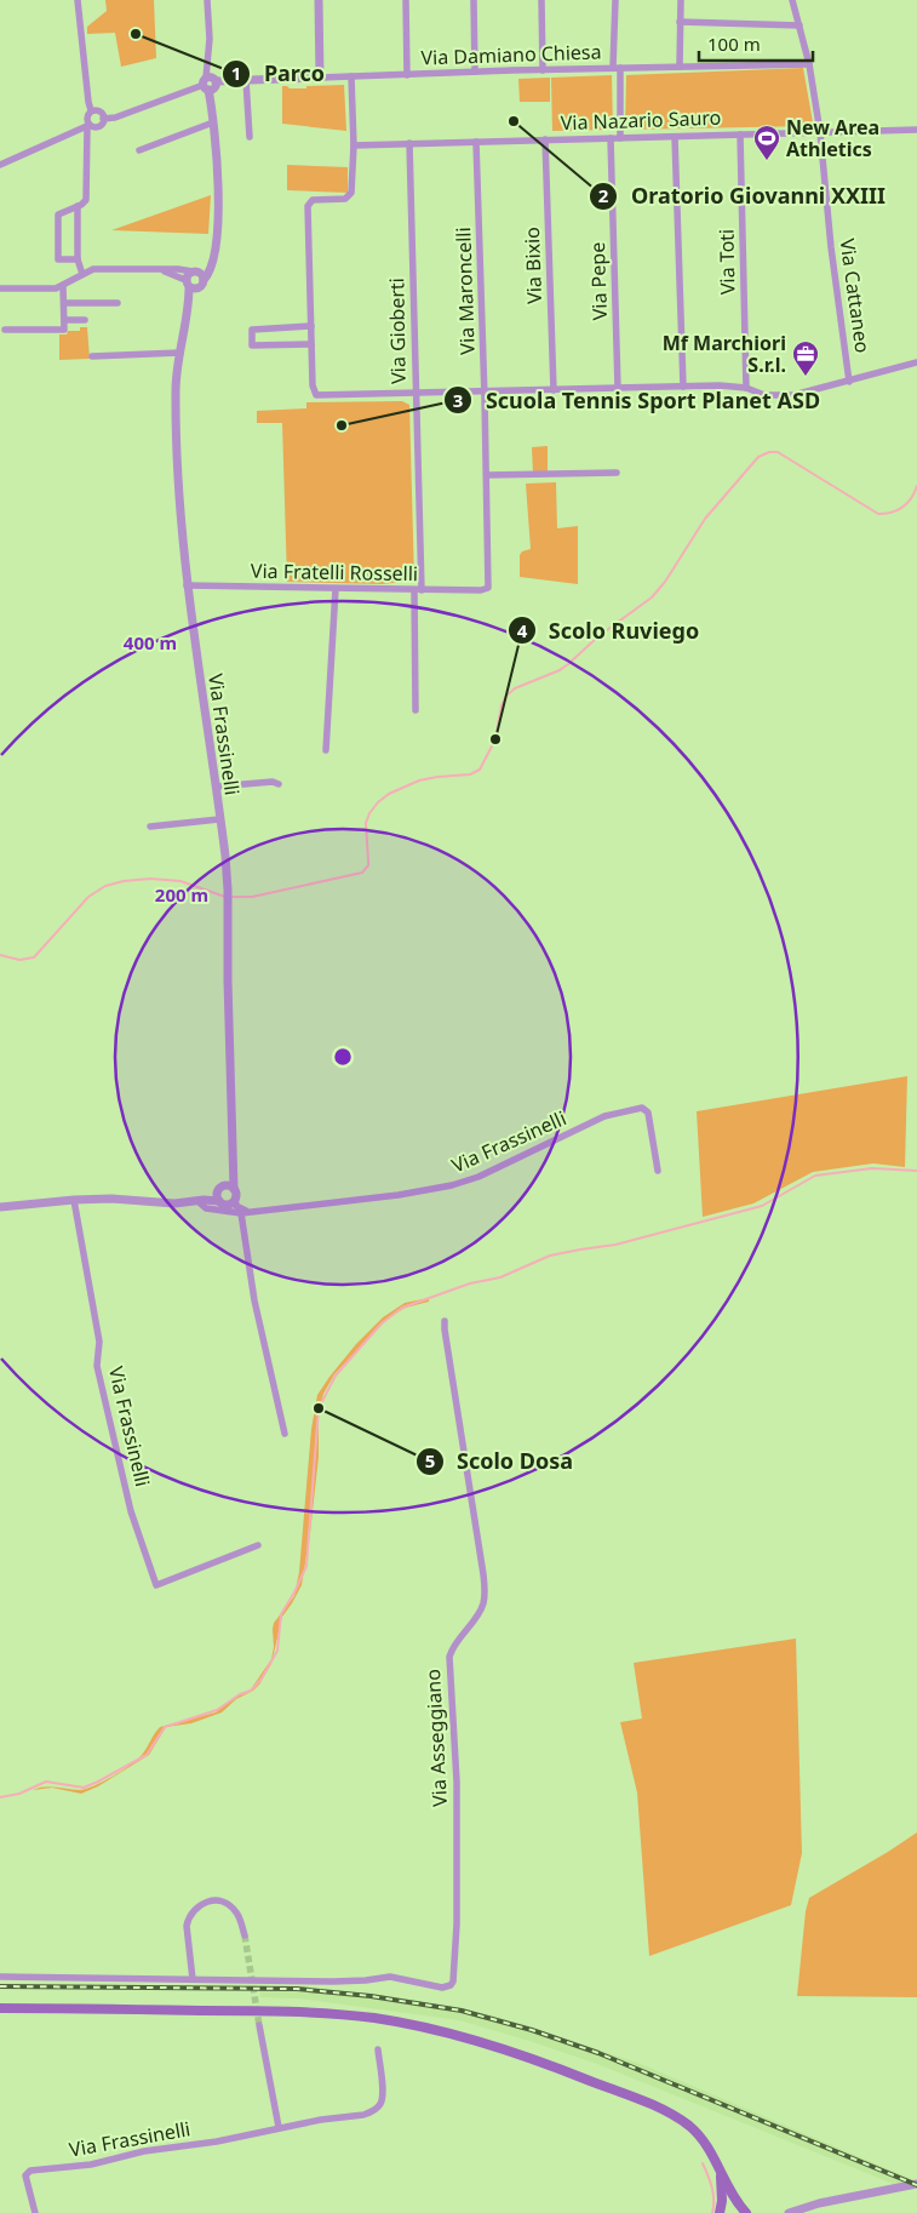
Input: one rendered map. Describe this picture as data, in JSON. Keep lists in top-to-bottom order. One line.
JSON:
{"streets":{"street":["Via Damiano Chiesa","Via Nazario Sauro","Via Toti","Via Bixio","Via Pepe","Via Maroncelli","Via Cattaneo","Via Gioberti","Via Fratelli Rosselli","Via Frassinelli","Via Asseggiano"]},"crossings":[["Via Damiano Chiesa","Via Cattaneo"],["Via Nazario Sauro","Via Toti"],["Via Nazario Sauro","Via Bixio"],["Via Nazario Sauro","Via Pepe"],["Via Nazario Sauro","Via Maroncelli"],["Via Nazario Sauro","Via Cattaneo"],["Via Nazario Sauro","Via Gioberti"],["Via Maroncelli","Via Fratelli Rosselli"],["Via Gioberti","Via Fratelli Rosselli"],["Via Fratelli Rosselli","Via Frassinelli"]],"places":{"other":["Parco","Oratorio Giovanni XXIII","Scuola Tennis Sport Planet ASD","Scolo Ruviego","Scolo Dosa"],"sports":["New Area Athletics"],"office":["Mf Marchiori S.r.l."]},"scale_bar":"100 m","rings":["400 m","200 m"]}
